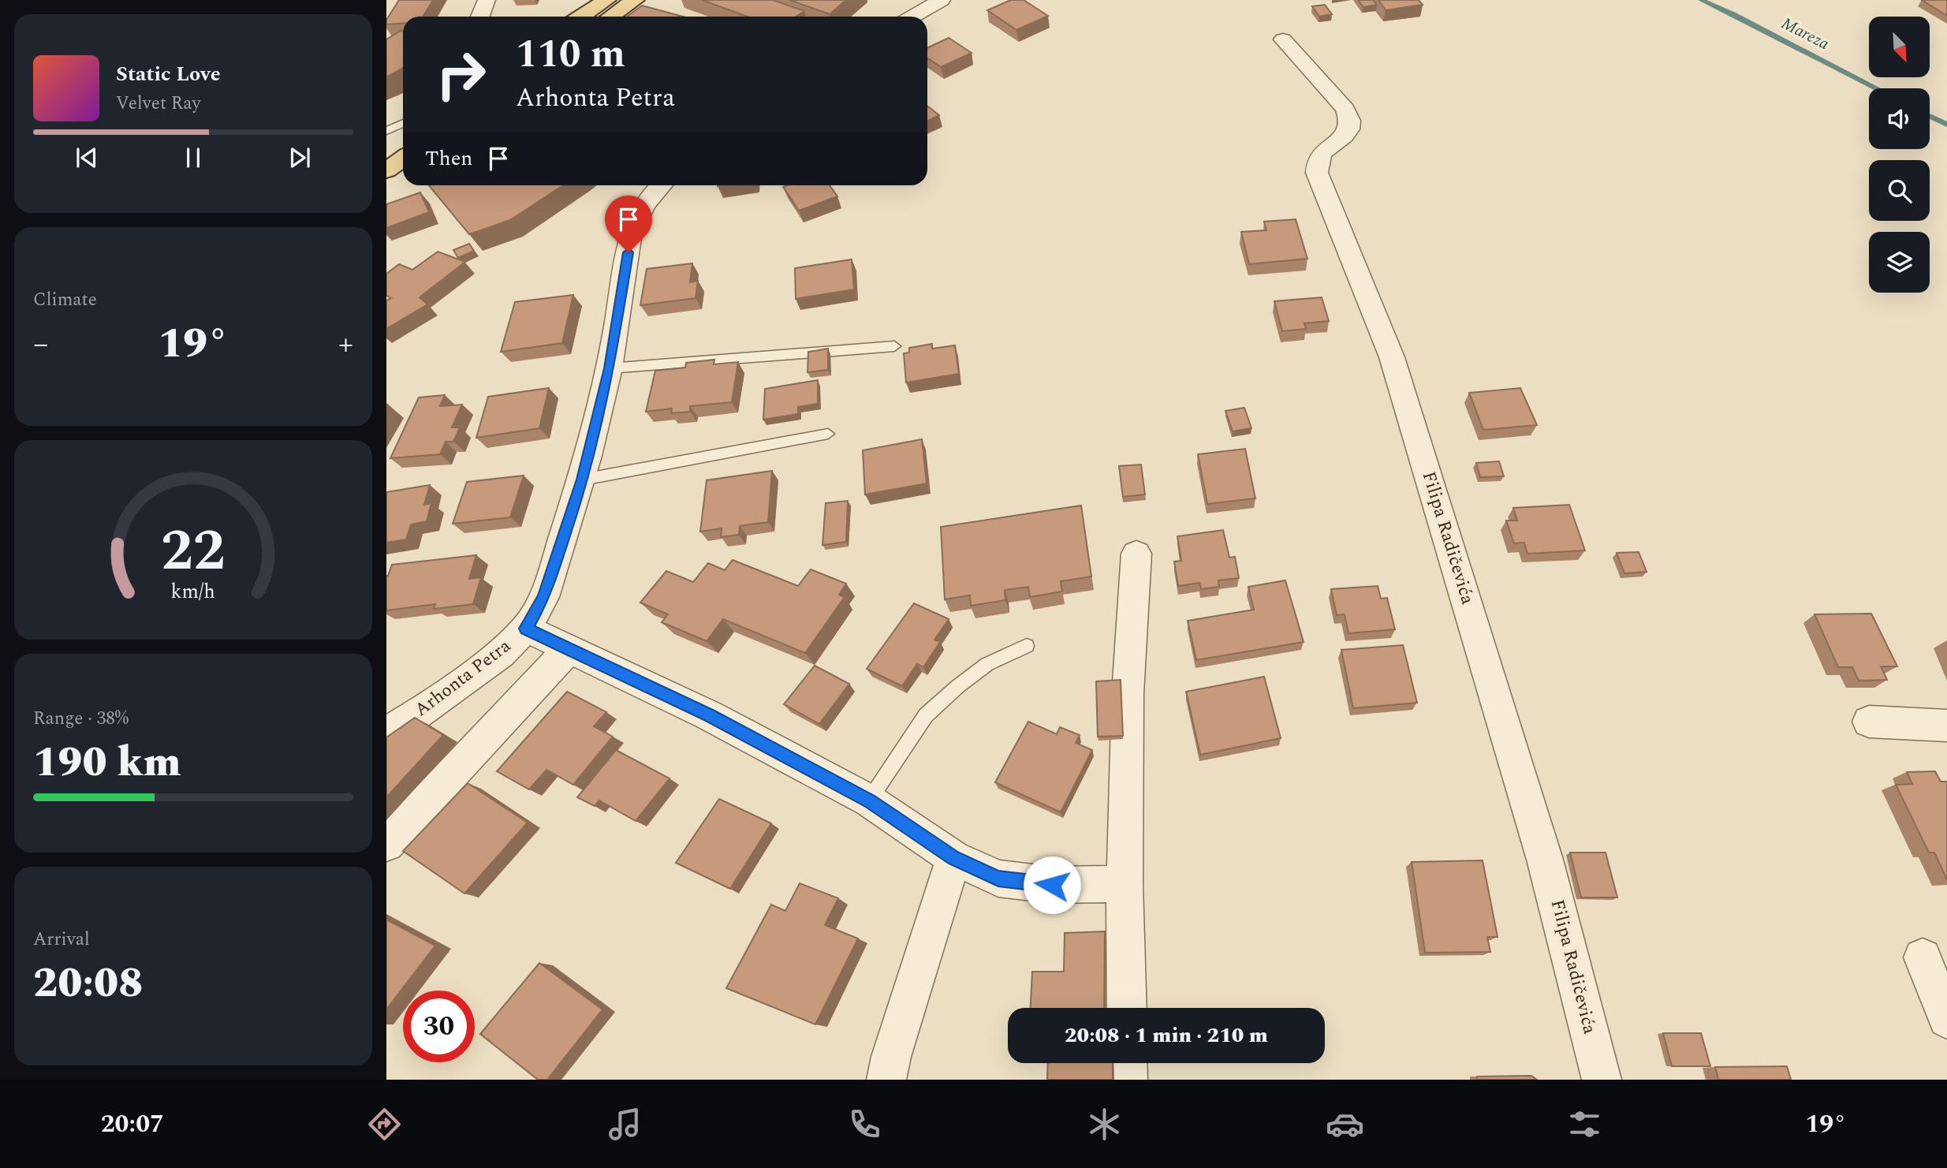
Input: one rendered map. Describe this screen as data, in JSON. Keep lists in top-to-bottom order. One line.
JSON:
{"streets":{"street":["Filipa Radičevića","Arhonta Petra"]},"water":["Mareza"],"north":"bottom right","page":{"turn":["110 m","Arhonta Petra"],"song":["Static Love","Velvet Ray"],"then":"Then","tile":["Climate",["Range · 38%","190 km"],["Arrival","20:08"]],"heat":["−","19°","+"],"limit":"30","trip":"20:08 · 1 min · 210 m","tabs":["20:07","19°"],"gauge":["22","km/h"]}}
